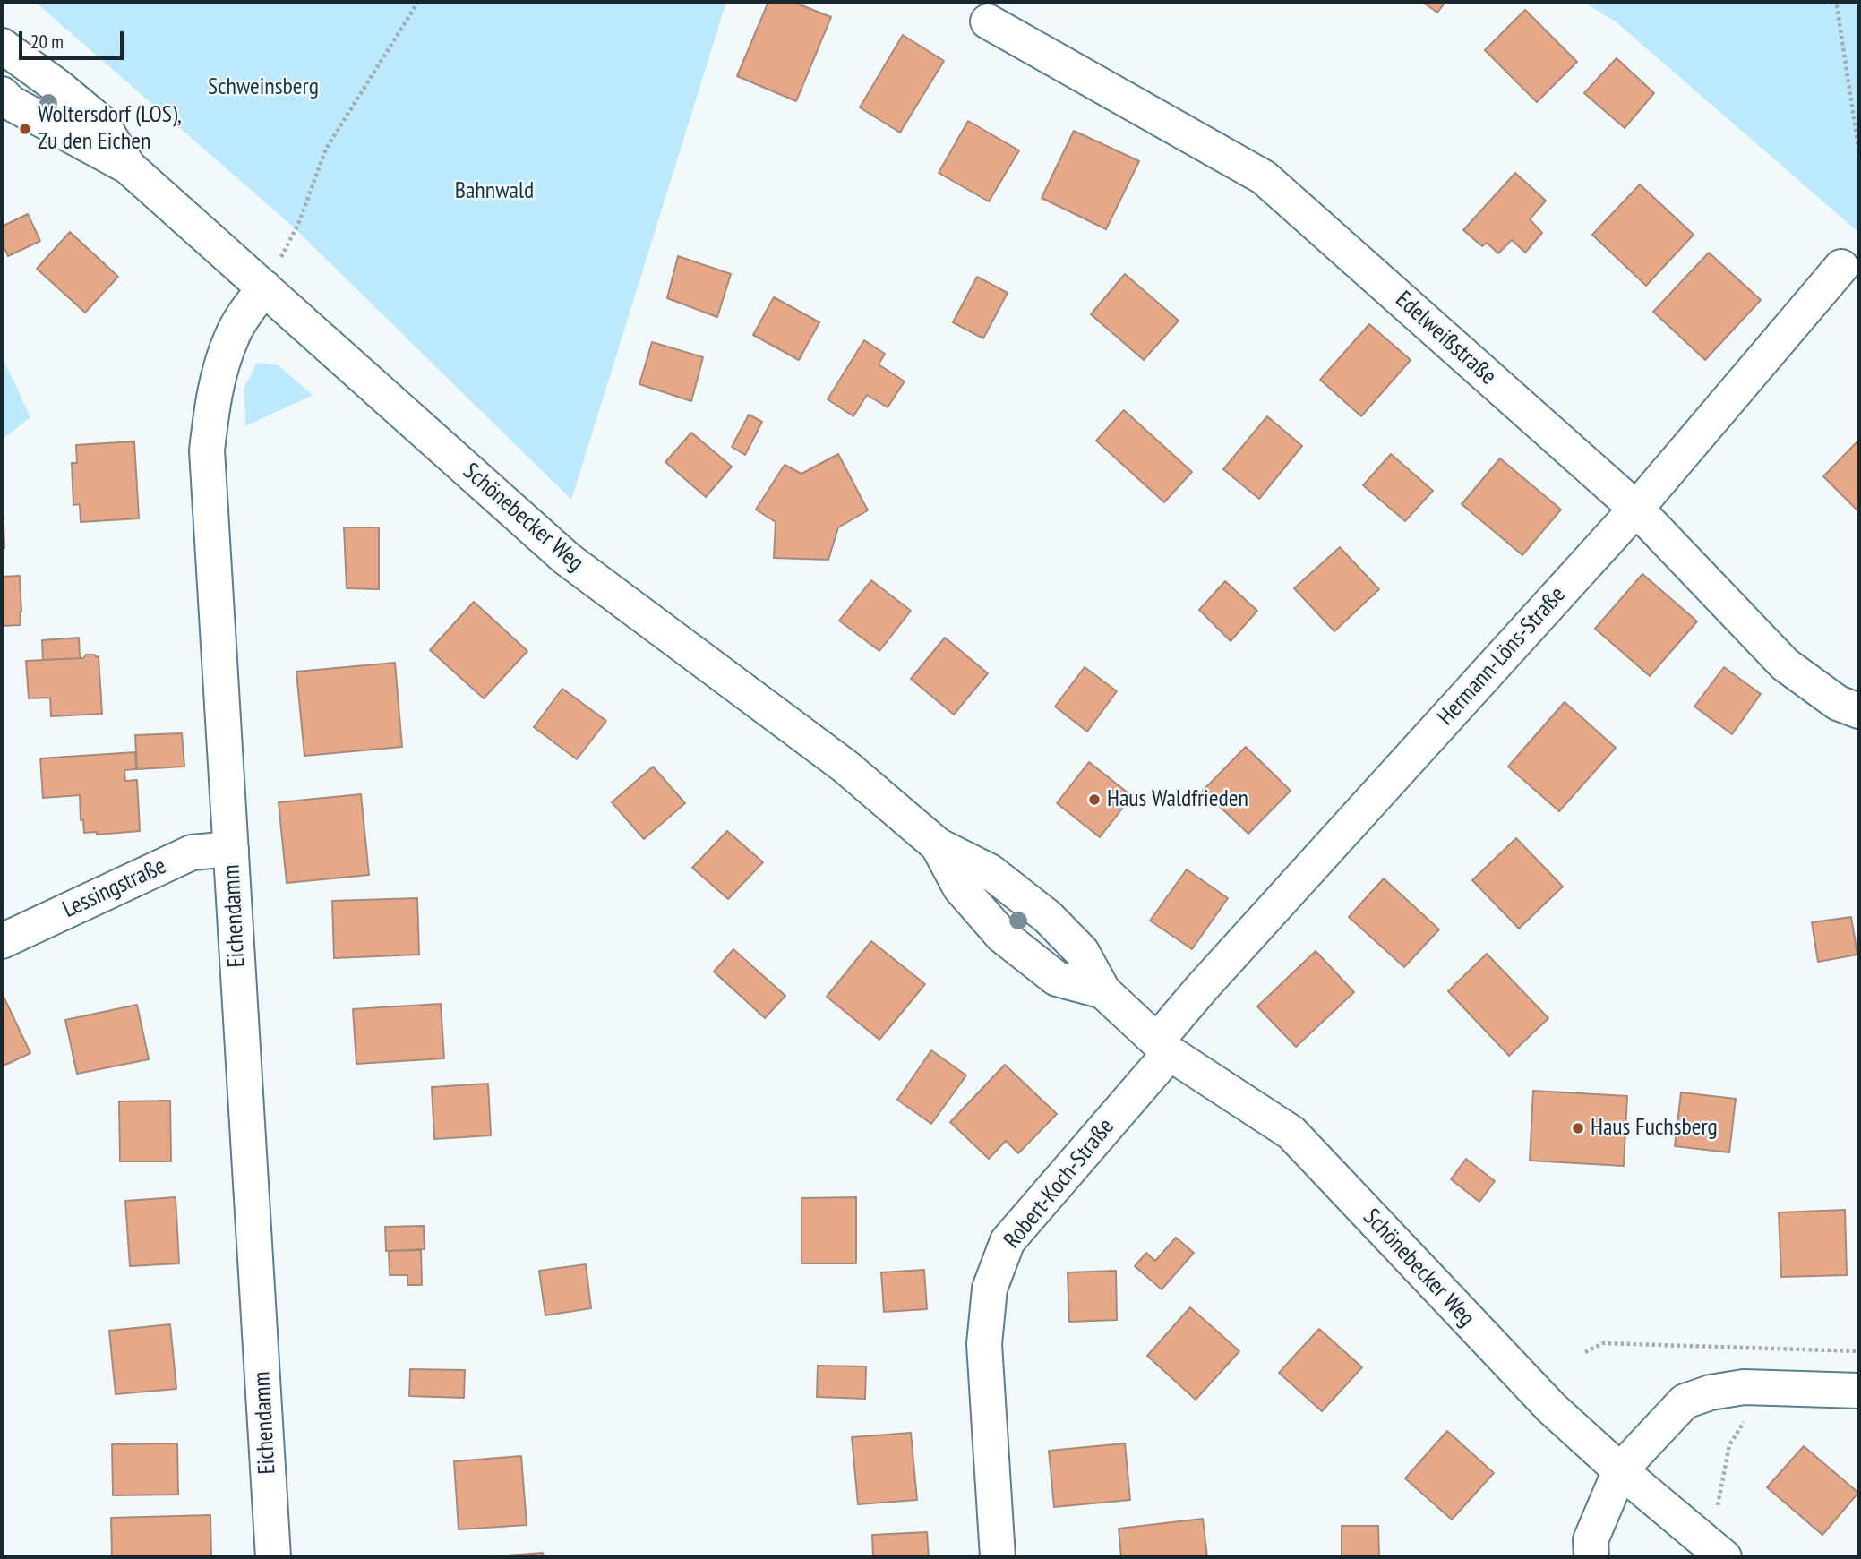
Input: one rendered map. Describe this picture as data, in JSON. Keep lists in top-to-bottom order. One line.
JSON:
{"streets":{"street":["Edelweißstraße","Schönebecker Weg","Hermann-Löns-Straße","Lessingstraße","Eichendamm","Robert-Koch-Straße"]},"crossings":[["Edelweißstraße","Hermann-Löns-Straße"],["Schönebecker Weg","Hermann-Löns-Straße"],["Schönebecker Weg","Eichendamm"],["Schönebecker Weg","Robert-Koch-Straße"],["Hermann-Löns-Straße","Robert-Koch-Straße"],["Lessingstraße","Eichendamm"]],"parks":["Schweinsberg","Bahnwald"],"places":["Woltersdorf (LOS), Zu den Eichen","Haus Waldfrieden","Haus Fuchsberg"],"scale_bar":"20 m"}
